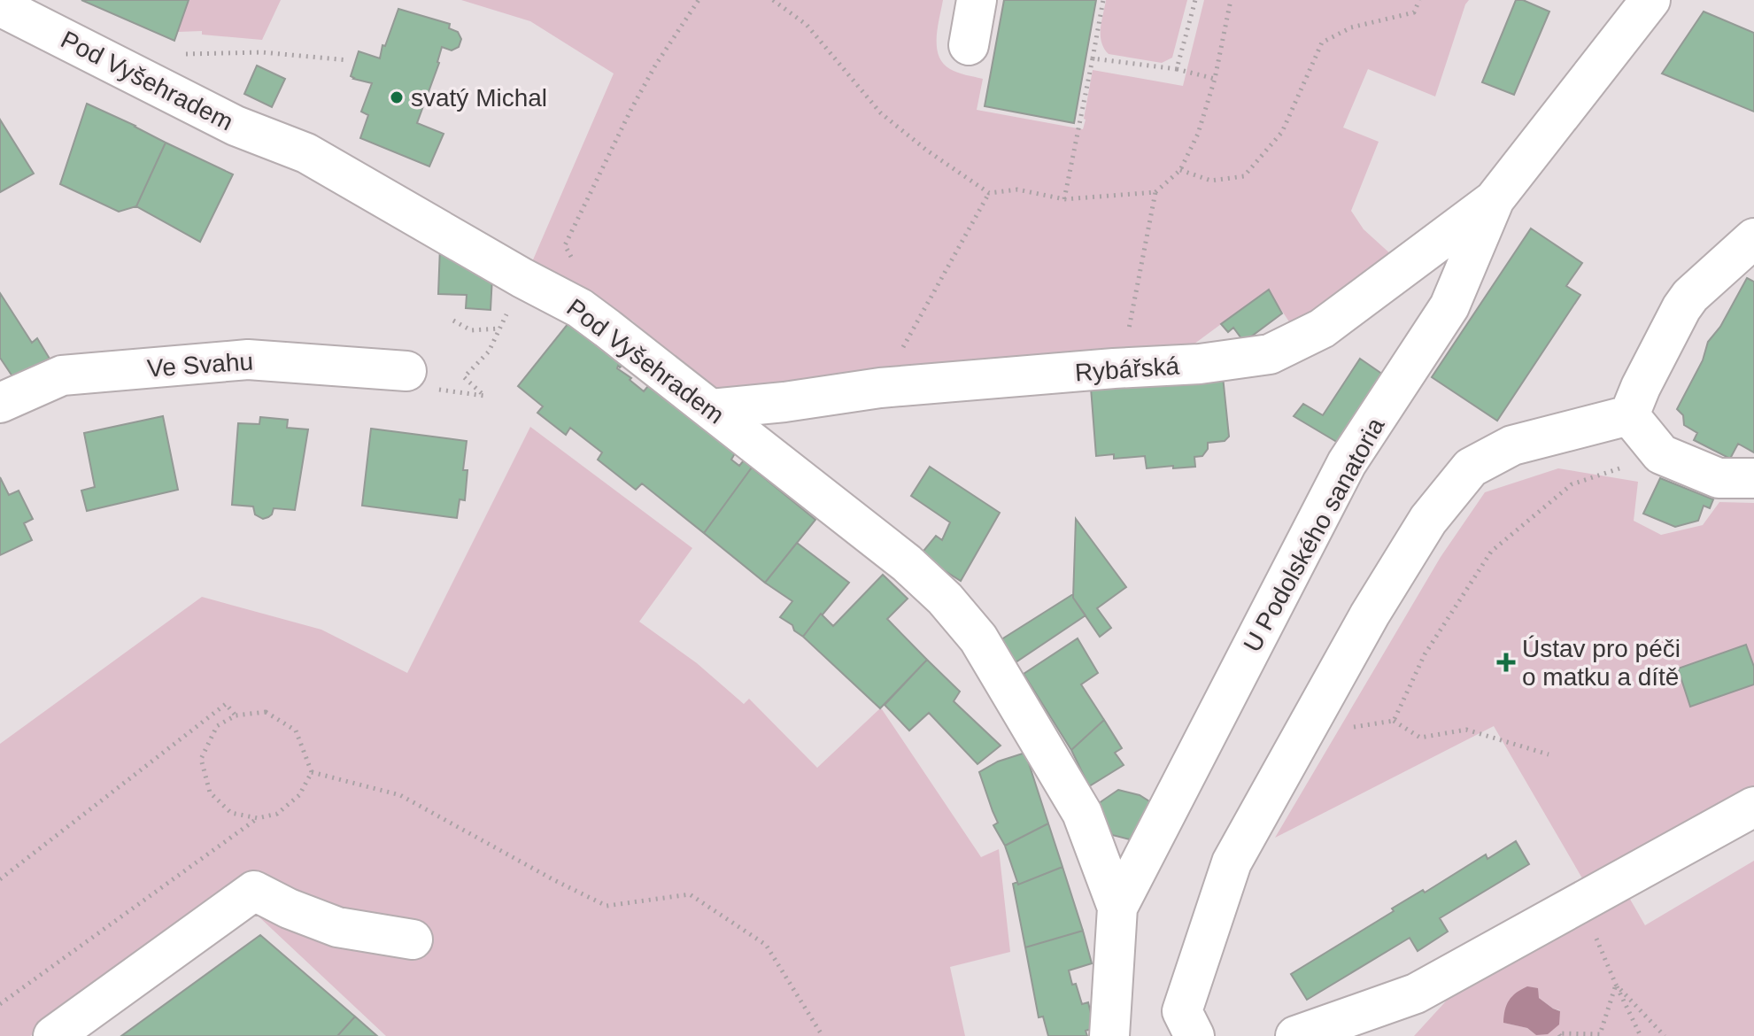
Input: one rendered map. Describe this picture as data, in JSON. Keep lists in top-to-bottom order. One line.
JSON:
{"streets":{"street":["Pod Vyšehradem","Ve Svahu","Rybářská","U Podolského sanatoria"]},"crossings":[["Pod Vyšehradem","Rybářská"],["Pod Vyšehradem","U Podolského sanatoria"],["Rybářská","U Podolského sanatoria"]],"places":{"other":["svatý Michal"],"health":["Ústav pro péči o matku a dítě"]}}
